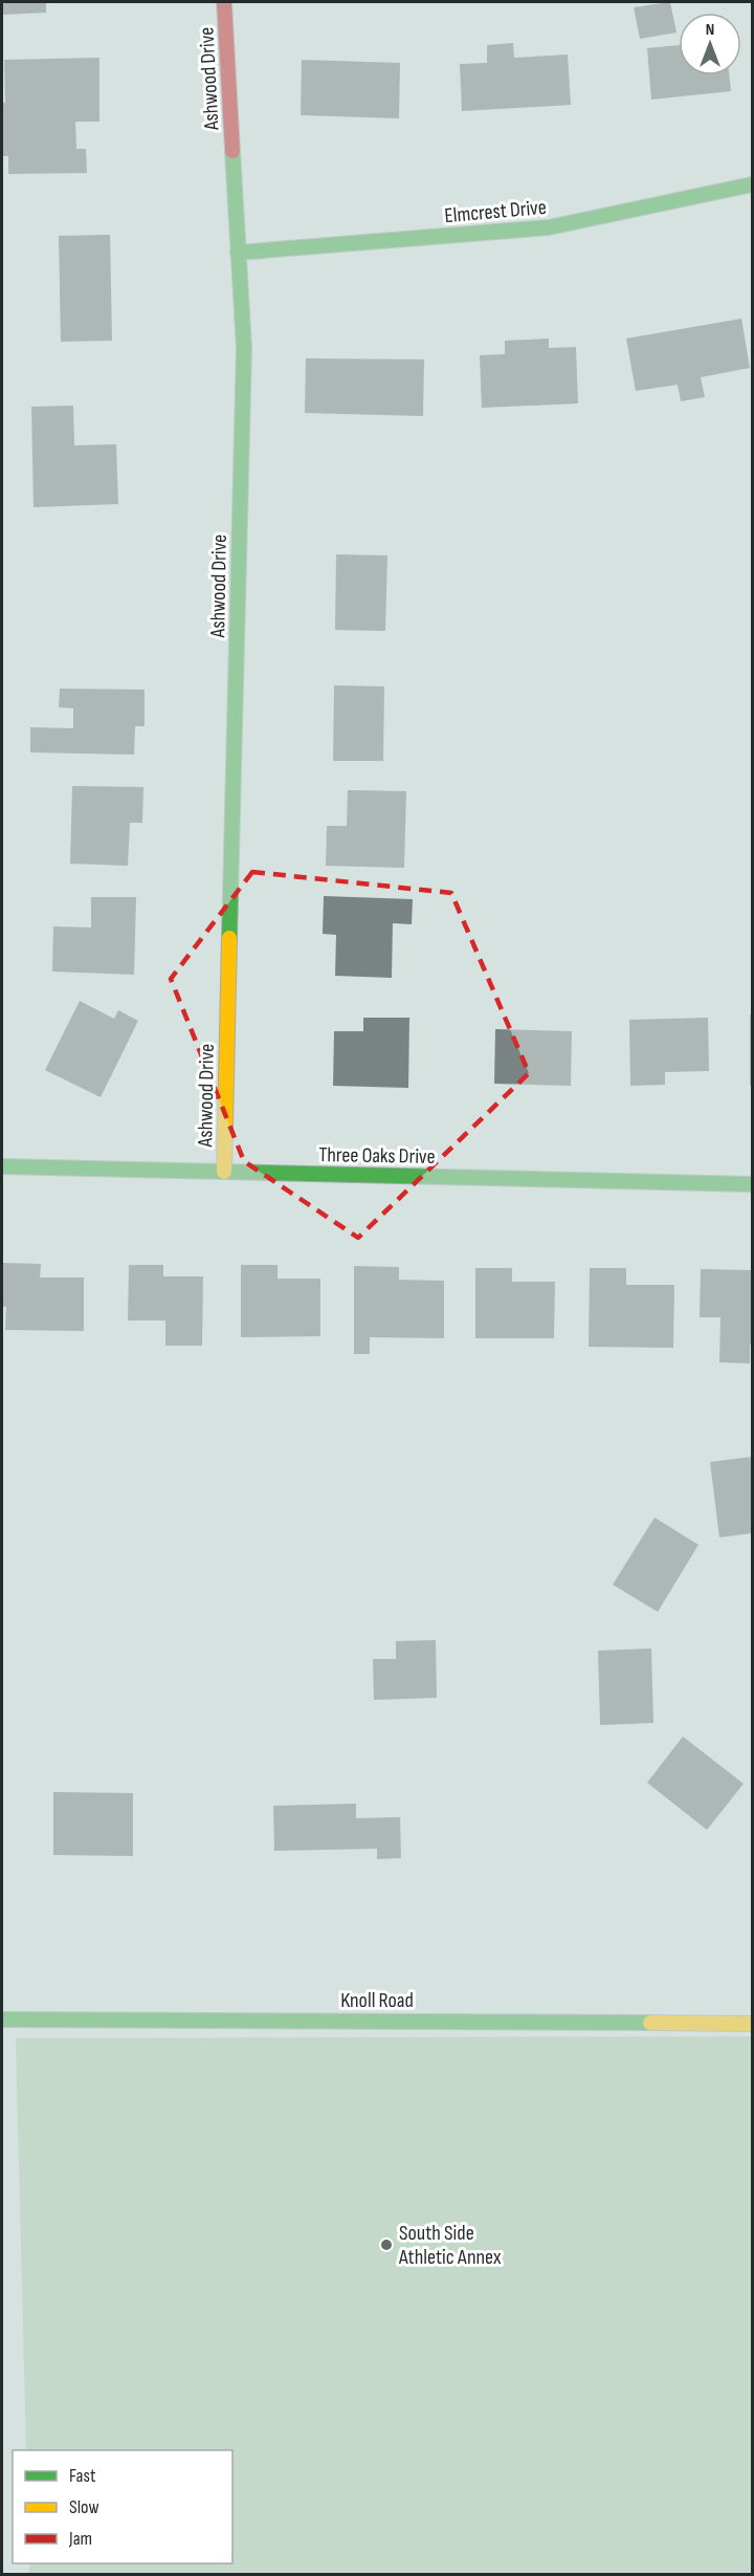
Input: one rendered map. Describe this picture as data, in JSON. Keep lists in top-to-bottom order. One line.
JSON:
{"streets":{"street":["Ashwood Drive","Elmcrest Drive","Three Oaks Drive","Knoll Road"]},"crossings":[["Ashwood Drive","Elmcrest Drive"],["Ashwood Drive","Three Oaks Drive"]],"places":["South Side Athletic Annex"],"legend":["Fast","Slow","Jam"],"north":"top"}
